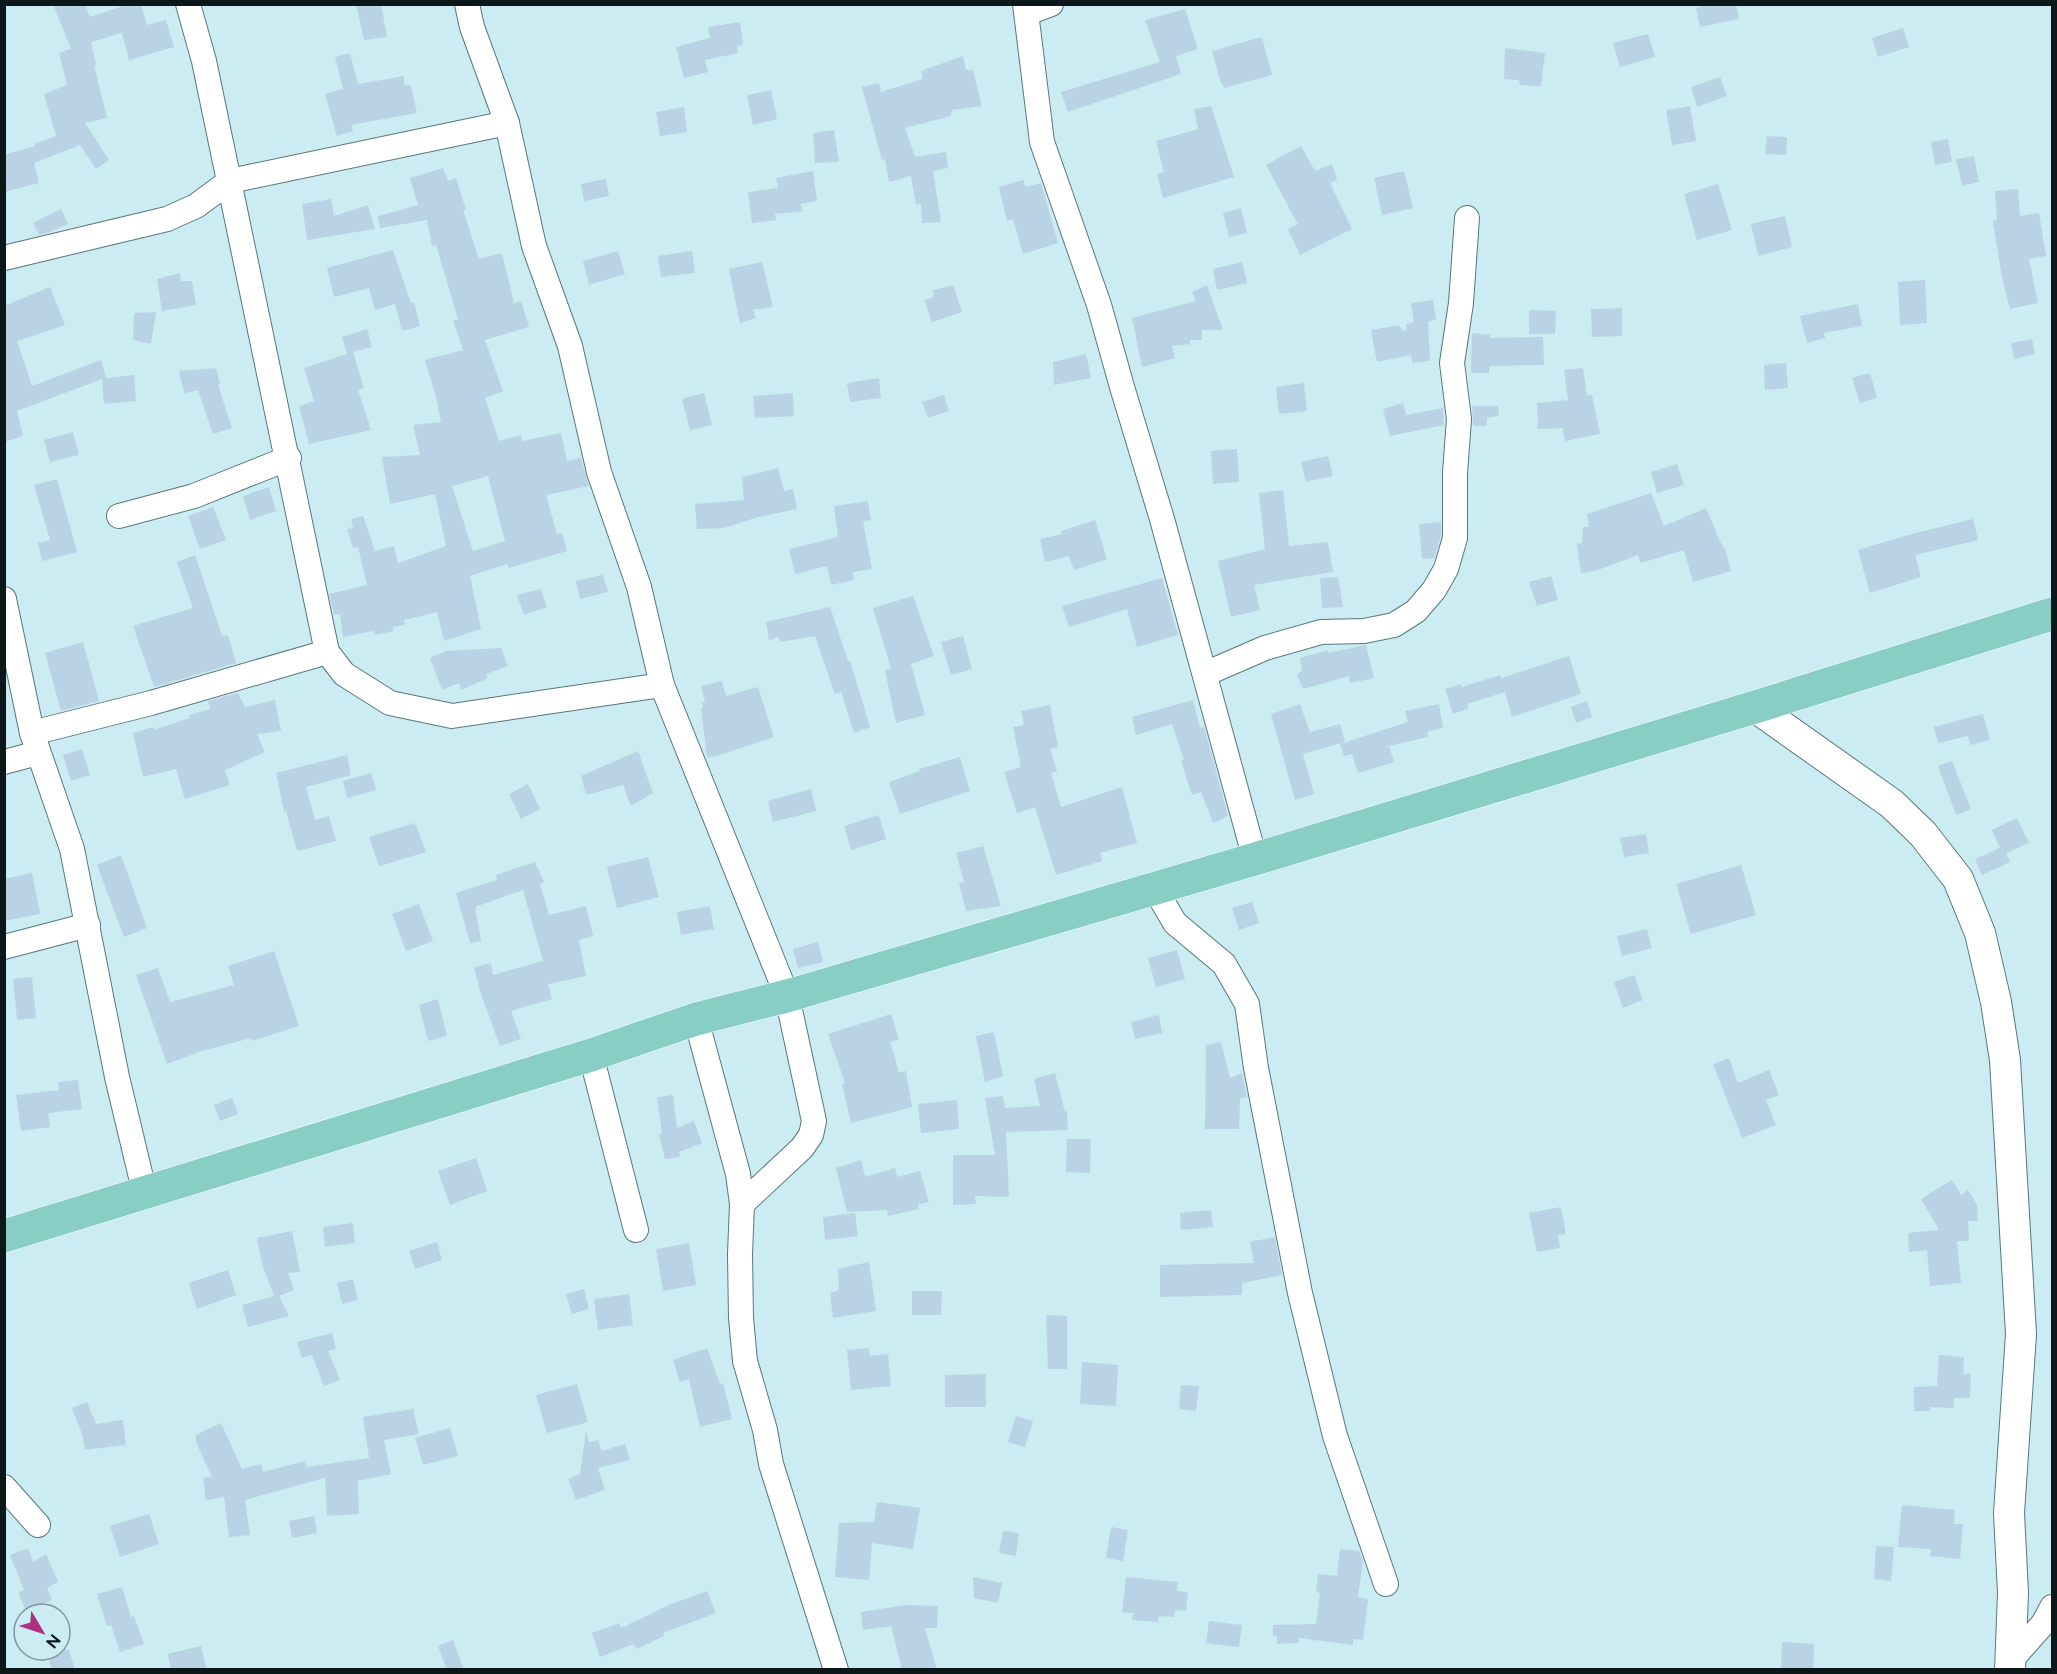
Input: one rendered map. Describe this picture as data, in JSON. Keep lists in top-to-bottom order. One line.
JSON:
{"north":"bottom right"}
